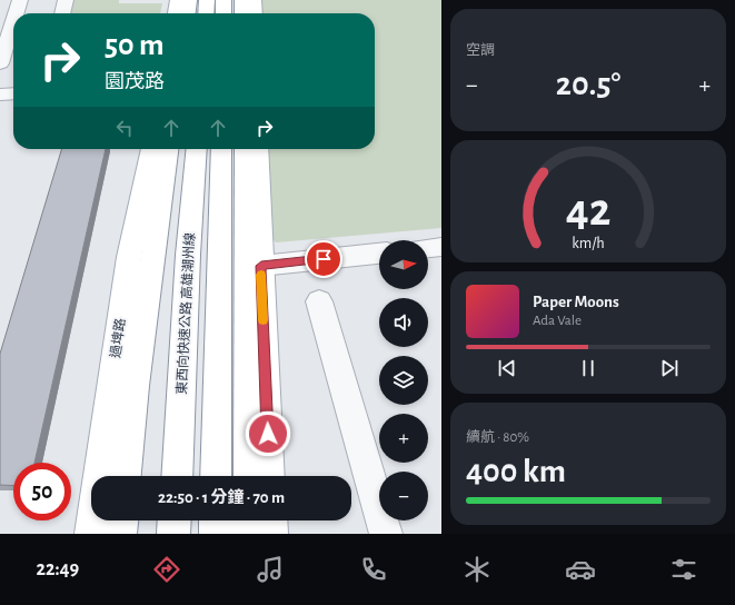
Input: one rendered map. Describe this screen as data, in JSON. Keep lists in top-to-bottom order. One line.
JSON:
{"streets":{"main road":["東西向快速公路 高雄潮州線","過埤路"]},"north":"right","page":{"tile":["空調",["續航 · 80%","400 km"]],"turn":["50 m","園茂路"],"heat":["−","20.5°","+"],"map_buttons":["+","−"],"song":["Paper Moons","Ada Vale"],"limit":"50","trip":"22:50 · 1 分鐘 · 70 m","tabs":"22:49","gauge":["42","km/h"]}}
